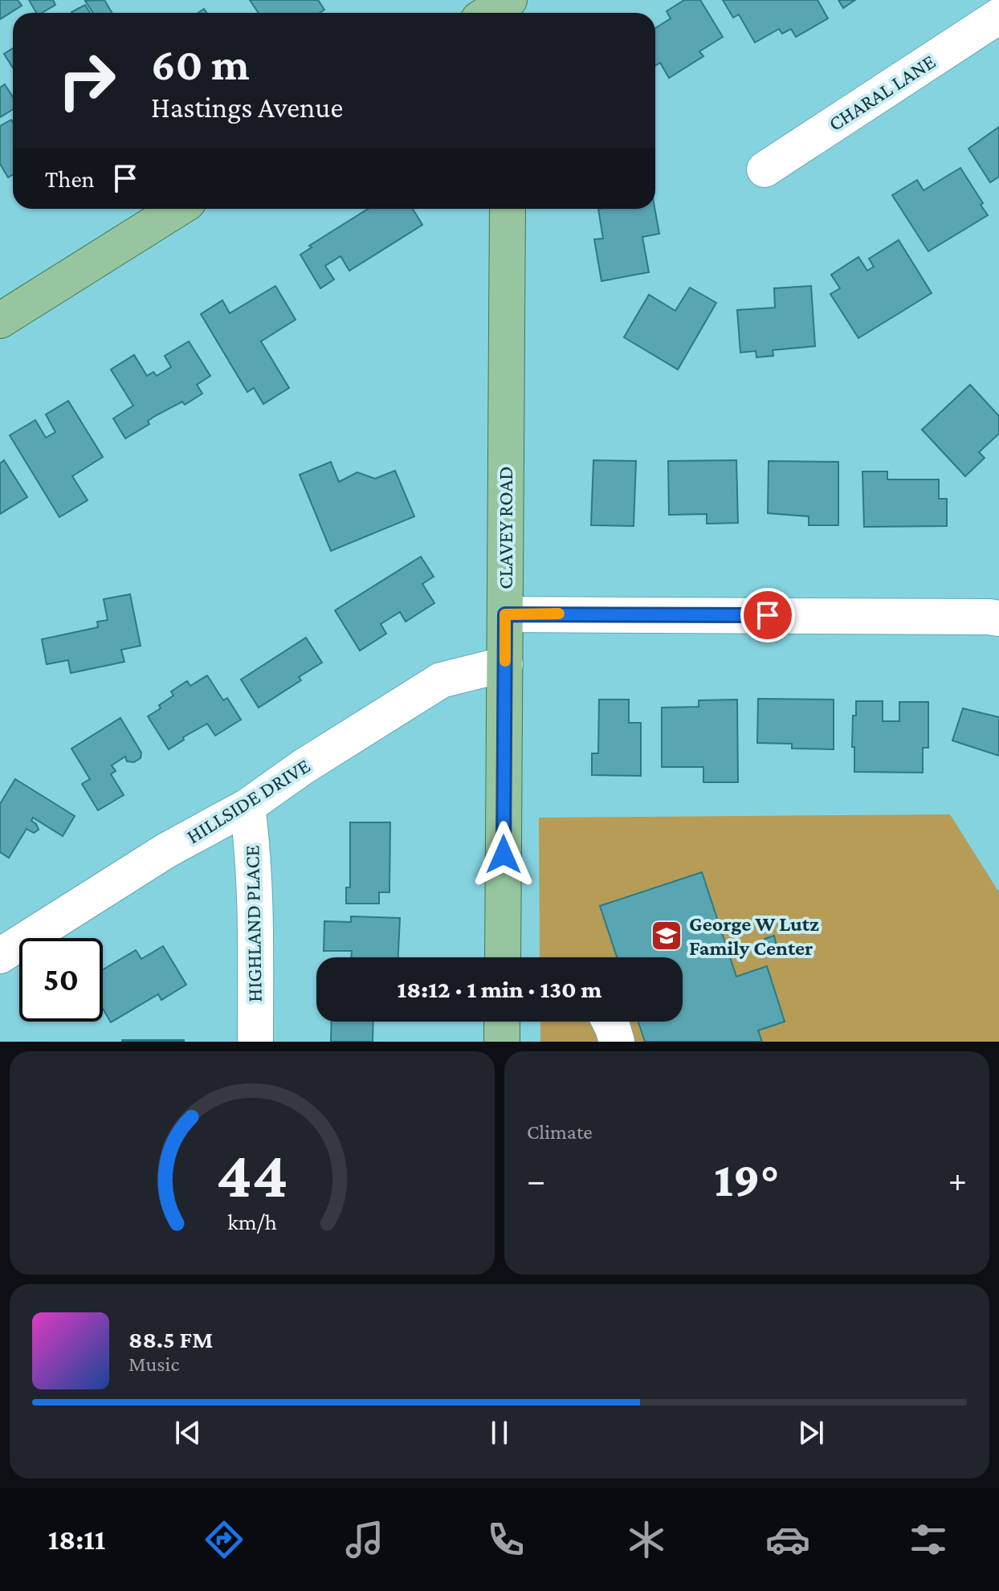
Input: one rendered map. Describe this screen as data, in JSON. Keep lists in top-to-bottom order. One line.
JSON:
{"streets":{"main road":["CLAVEY ROAD"],"street":["CHARAL LANE","HILLSIDE DRIVE","HIGHLAND PLACE"]},"crossings":[["CLAVEY ROAD","HILLSIDE DRIVE"],["HILLSIDE DRIVE","HIGHLAND PLACE"]],"places":{"school or university":["George W Lutz Family Center"]},"page":{"turn":["60 m","Hastings Avenue"],"then":"Then","limit":"50","trip":"18:12 · 1 min · 130 m","tile":"Climate","heat":["−","19°","+"],"song":["88.5 FM","Music"],"tabs":"18:11","gauge":["44","km/h"]}}
